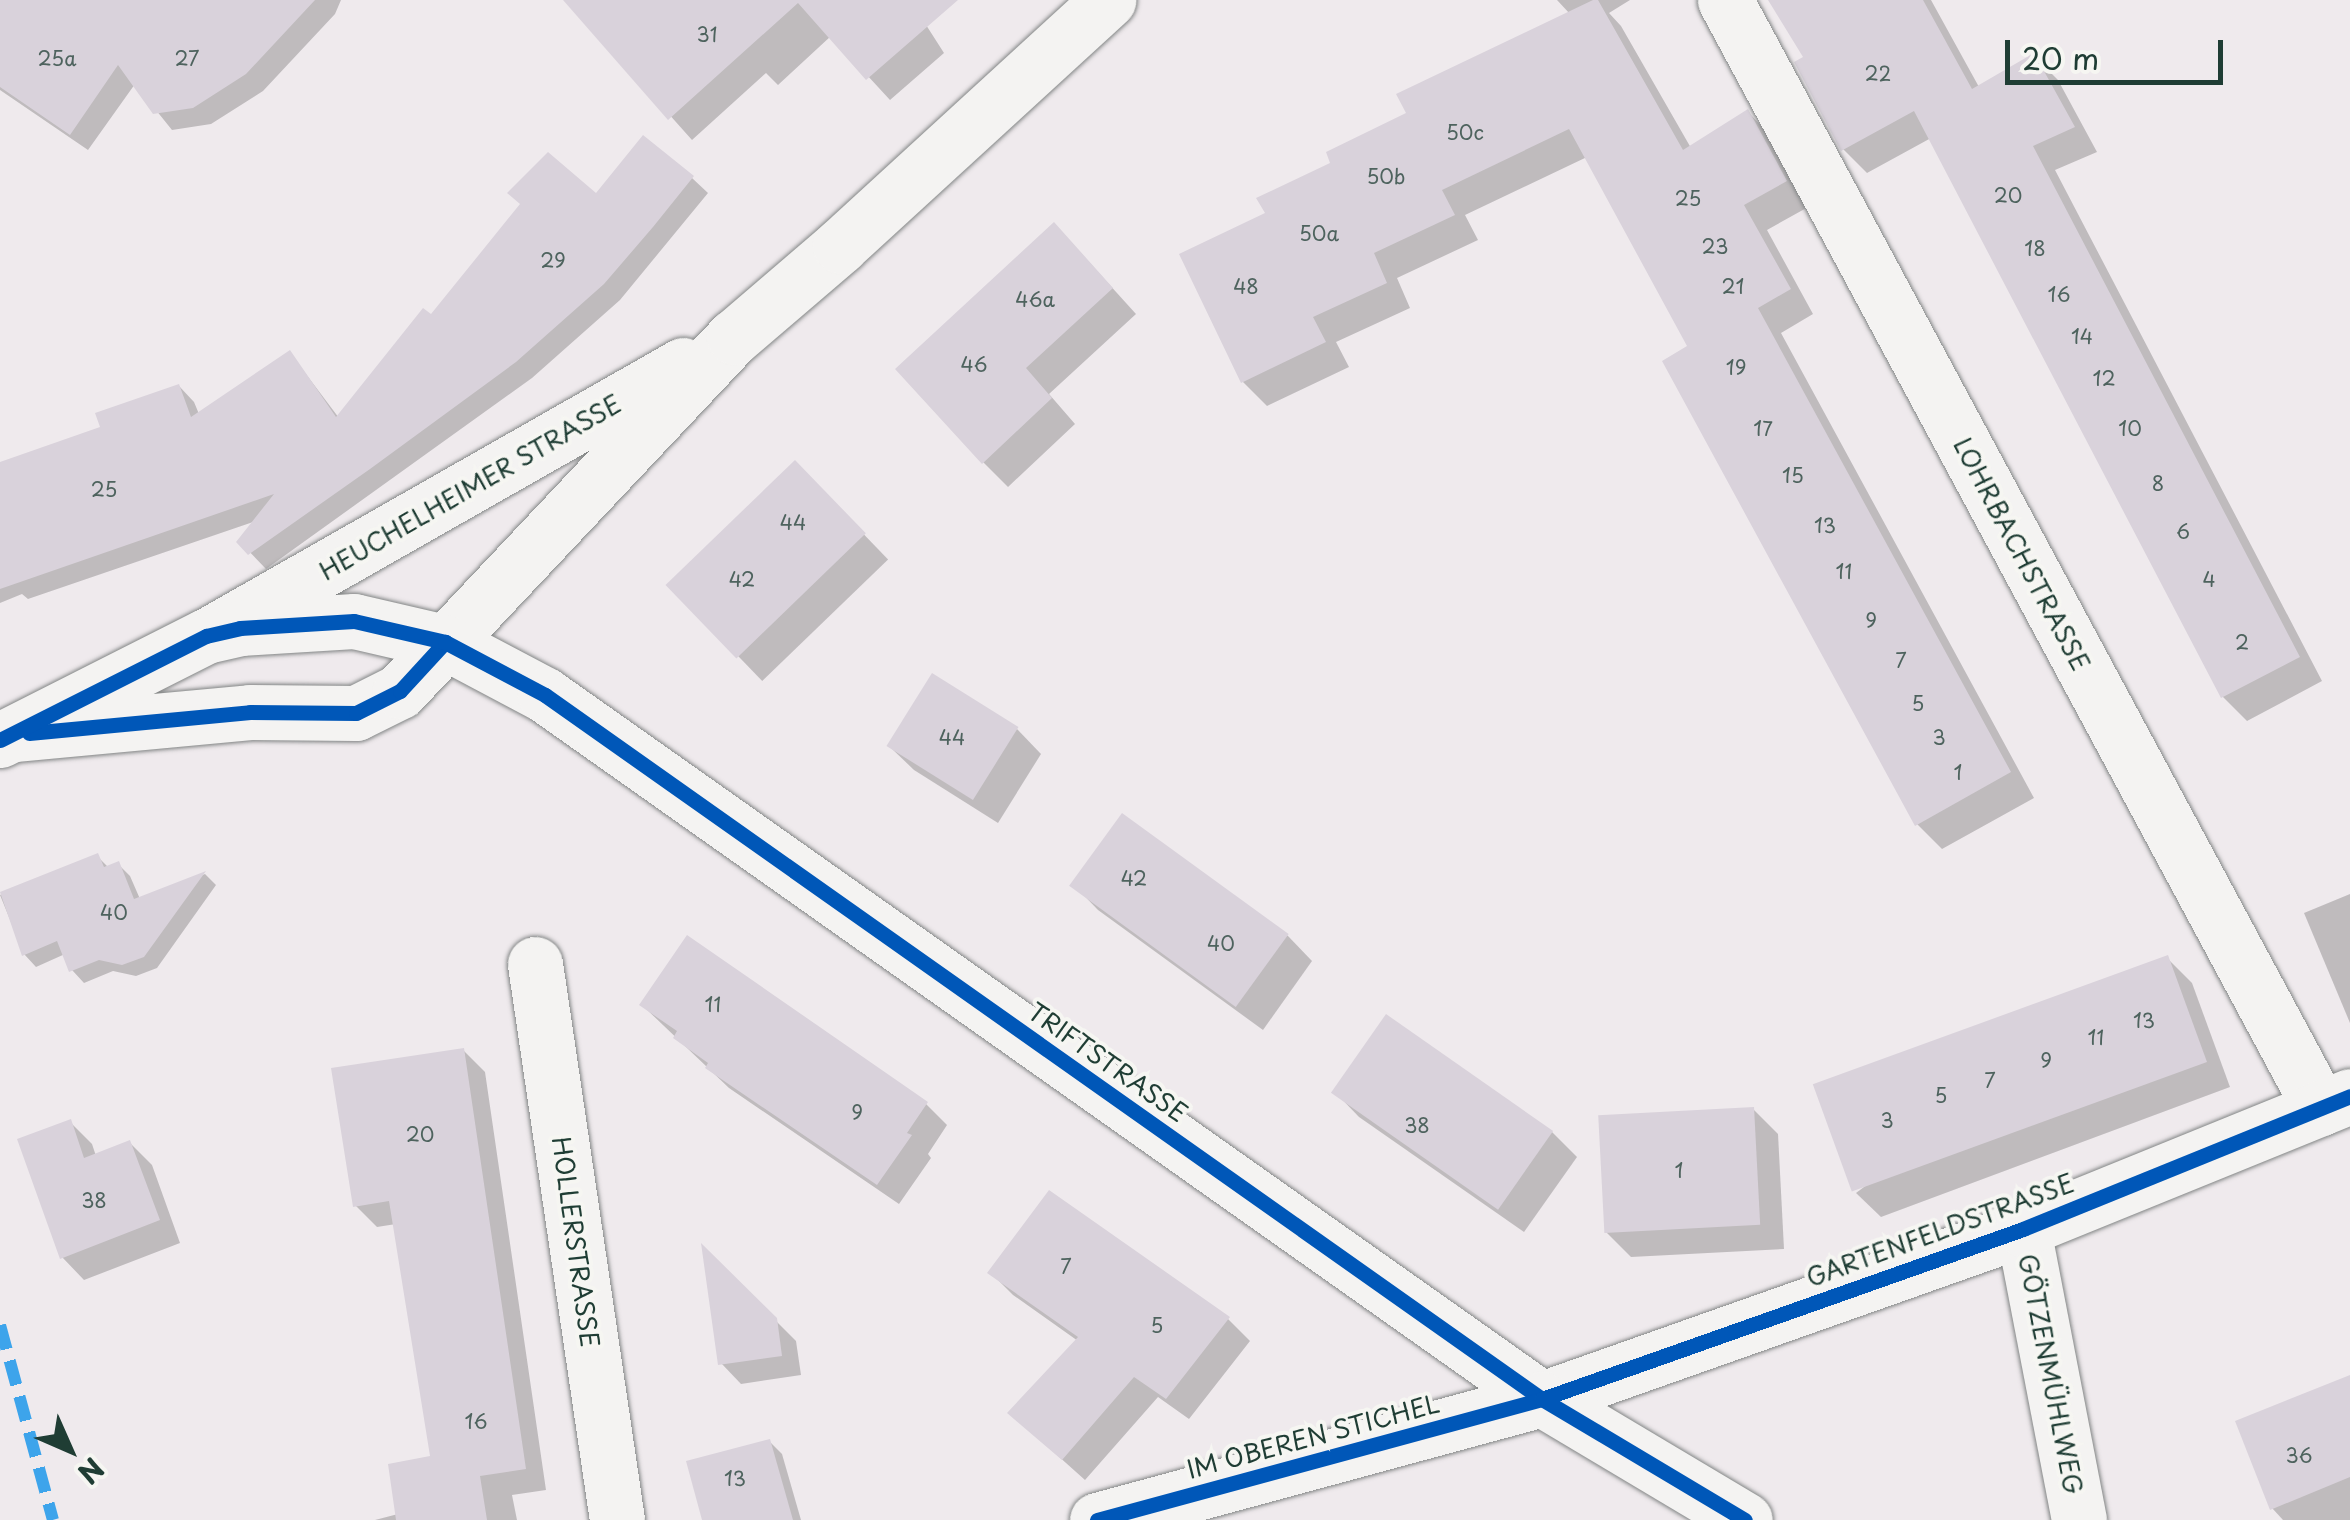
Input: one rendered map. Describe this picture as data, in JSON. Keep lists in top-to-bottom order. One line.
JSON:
{"streets":{"street":["HEUCHELHEIMER STRASSE","LOHRBACHSTRASSE","TRIFTSTRASSE","GARTENFELDSTRASSE","HOLLERSTRASSE","GÖTZENMÜHLWEG","IM OBEREN STICHEL"]},"crossings":[["HEUCHELHEIMER STRASSE","TRIFTSTRASSE"],["LOHRBACHSTRASSE","GARTENFELDSTRASSE"],["TRIFTSTRASSE","GARTENFELDSTRASSE"],["TRIFTSTRASSE","IM OBEREN STICHEL"],["GARTENFELDSTRASSE","GÖTZENMÜHLWEG"],["GARTENFELDSTRASSE","IM OBEREN STICHEL"]],"house_numbers":["31","25a","27","22","50c","50b","20","25","50a","23","18","29","48","21","16","46a","14","46","19","12","17","10","15","8","25","44","13","6","11","42","4","9","2","7","5","44","3","1","42","40","40","11","13","11","9","7","5","9","3","38","20","1","38","7","5","16","36","13"],"scale_bar":"20 m","north":"bottom right"}
